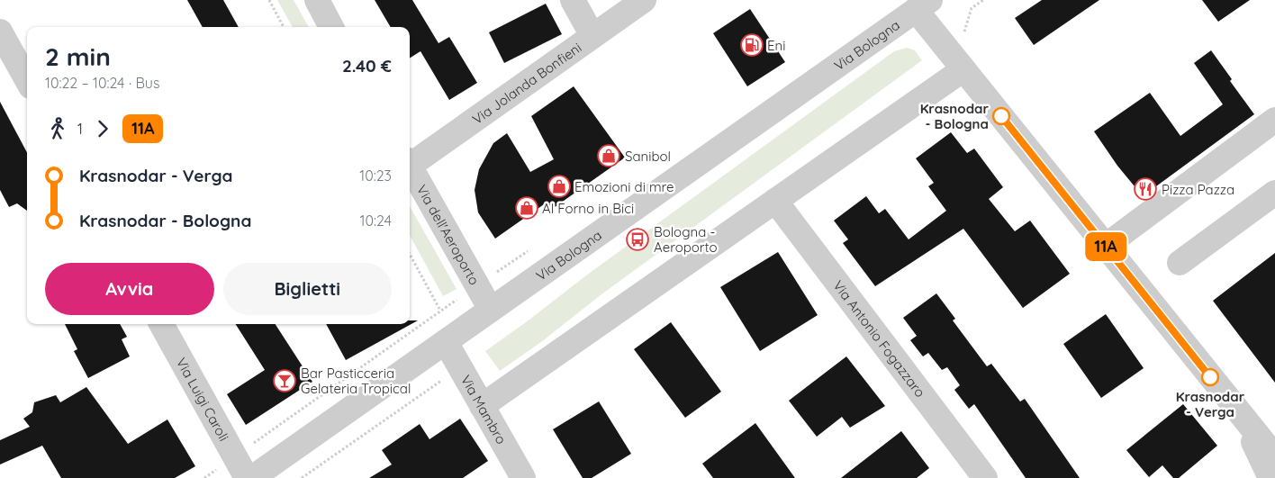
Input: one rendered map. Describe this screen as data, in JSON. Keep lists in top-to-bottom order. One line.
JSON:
{"streets":{"street":["Via Bologna","Via Jolanda Bonfieni","Via dell'Aeroporto","Via Antonio Fogazzaro","Via Luigi Caroli","Via Mambro"]},"crossings":[["Via Bologna","Via dell'Aeroporto"],["Via Bologna","Via Mambro"]],"places":{"fuel station":["Eni"],"other":["Krasnodar - Bologna","Krasnodar - Verga"],"shop":["Sanibol","Emozioni di mre","Al Forno in Bici"],"restaurant":["Pizza Pazza"],"bus stop":["Bologna - Aeroporto"],"bar":["Bar Pasticceria Gelateria Tropical"]},"lines":["bus line 11A"],"page":{"on_map":"11A","heading":["2 min","10:22 – 10:24 · Bus","2.40 €"],"legs":["1","11A"],"list":[{"name":"Krasnodar - Verga","value":"10:23"},{"name":"Krasnodar - Bologna","value":"10:24"}],"buttons":["Avvia","Biglietti"]}}
